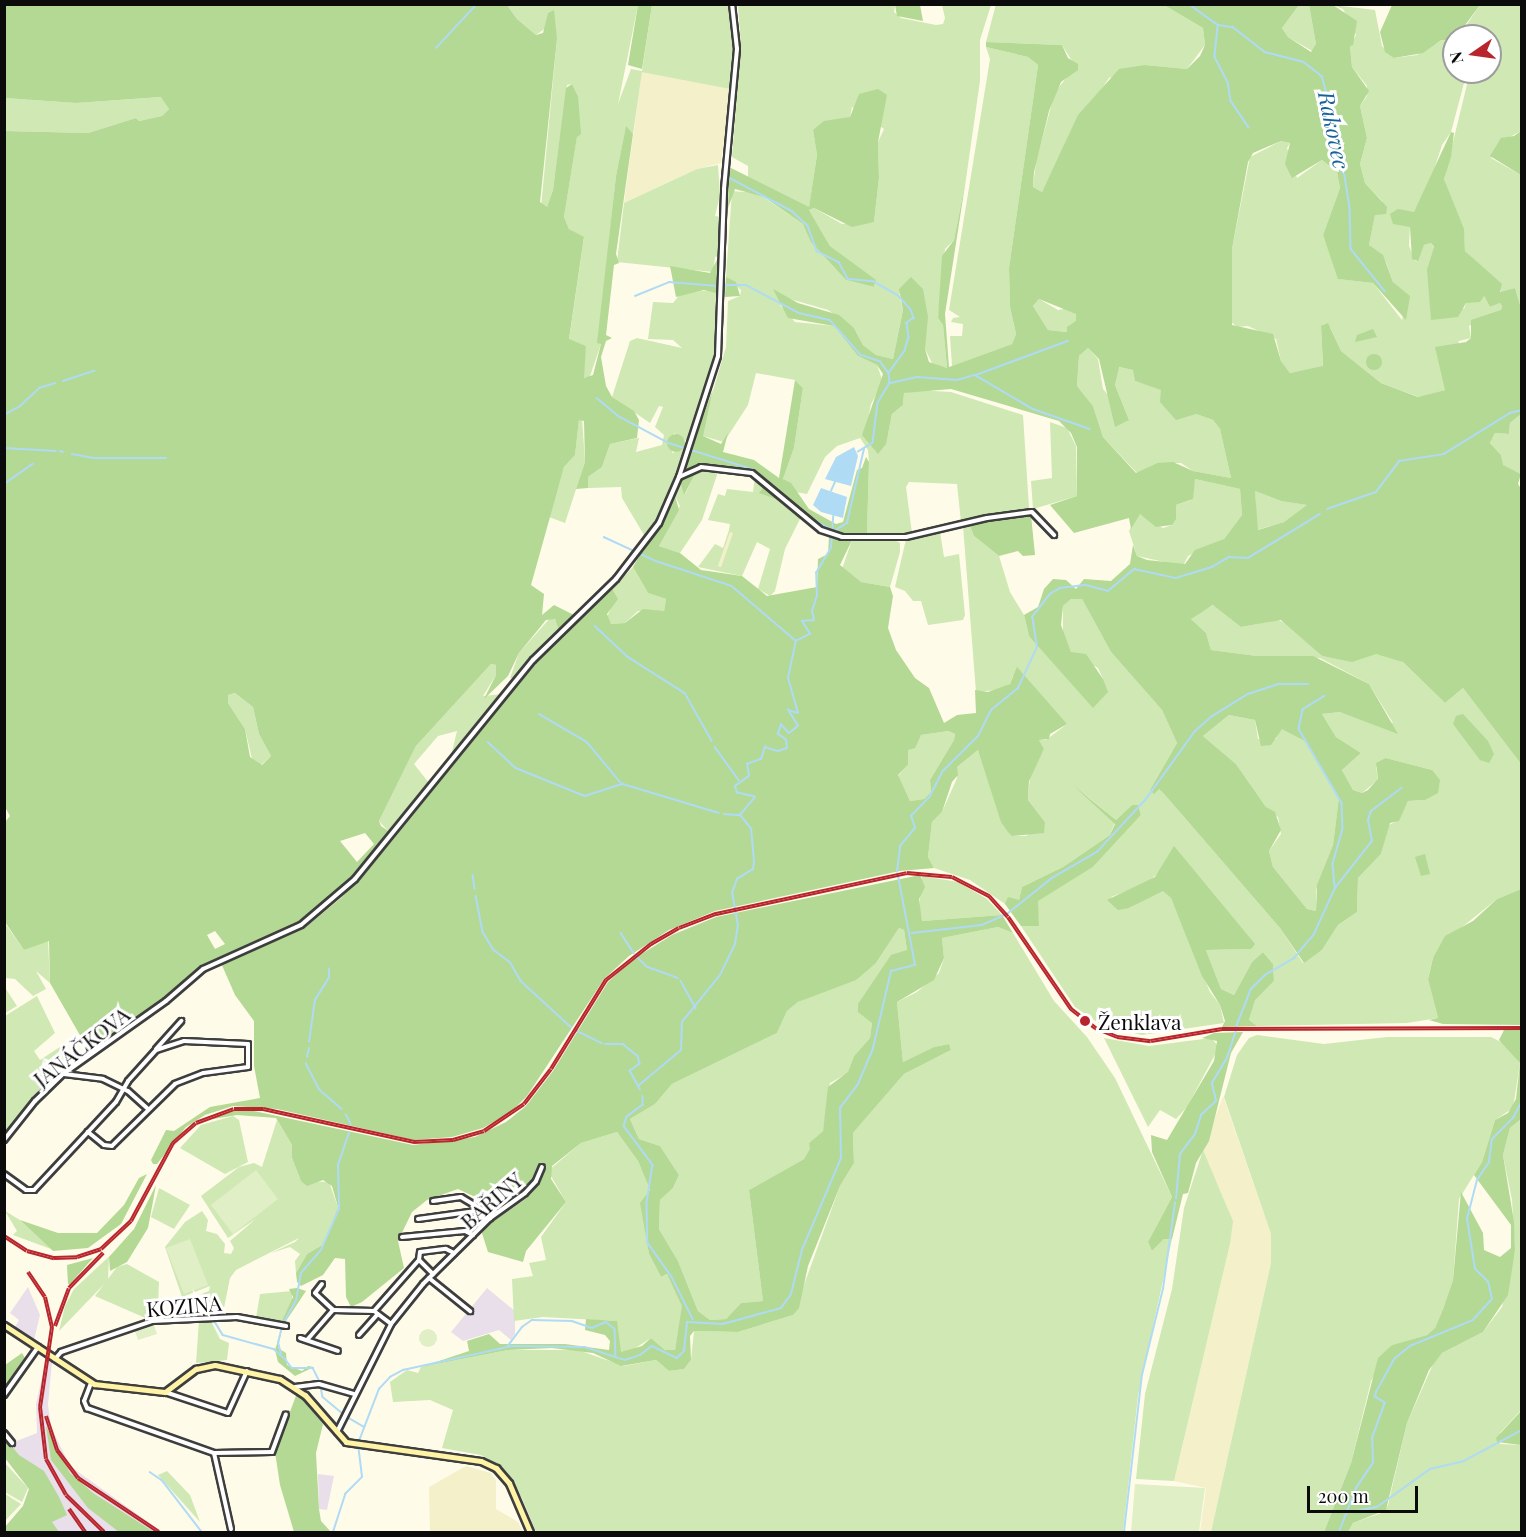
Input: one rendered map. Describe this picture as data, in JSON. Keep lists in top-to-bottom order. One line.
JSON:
{"streets":{"street":["JANÁČKOVA","BAŘINY","KOZINA"]},"water":["Rakovec"],"places":["Ženklava"],"scale_bar":"200 m","north":"left"}
